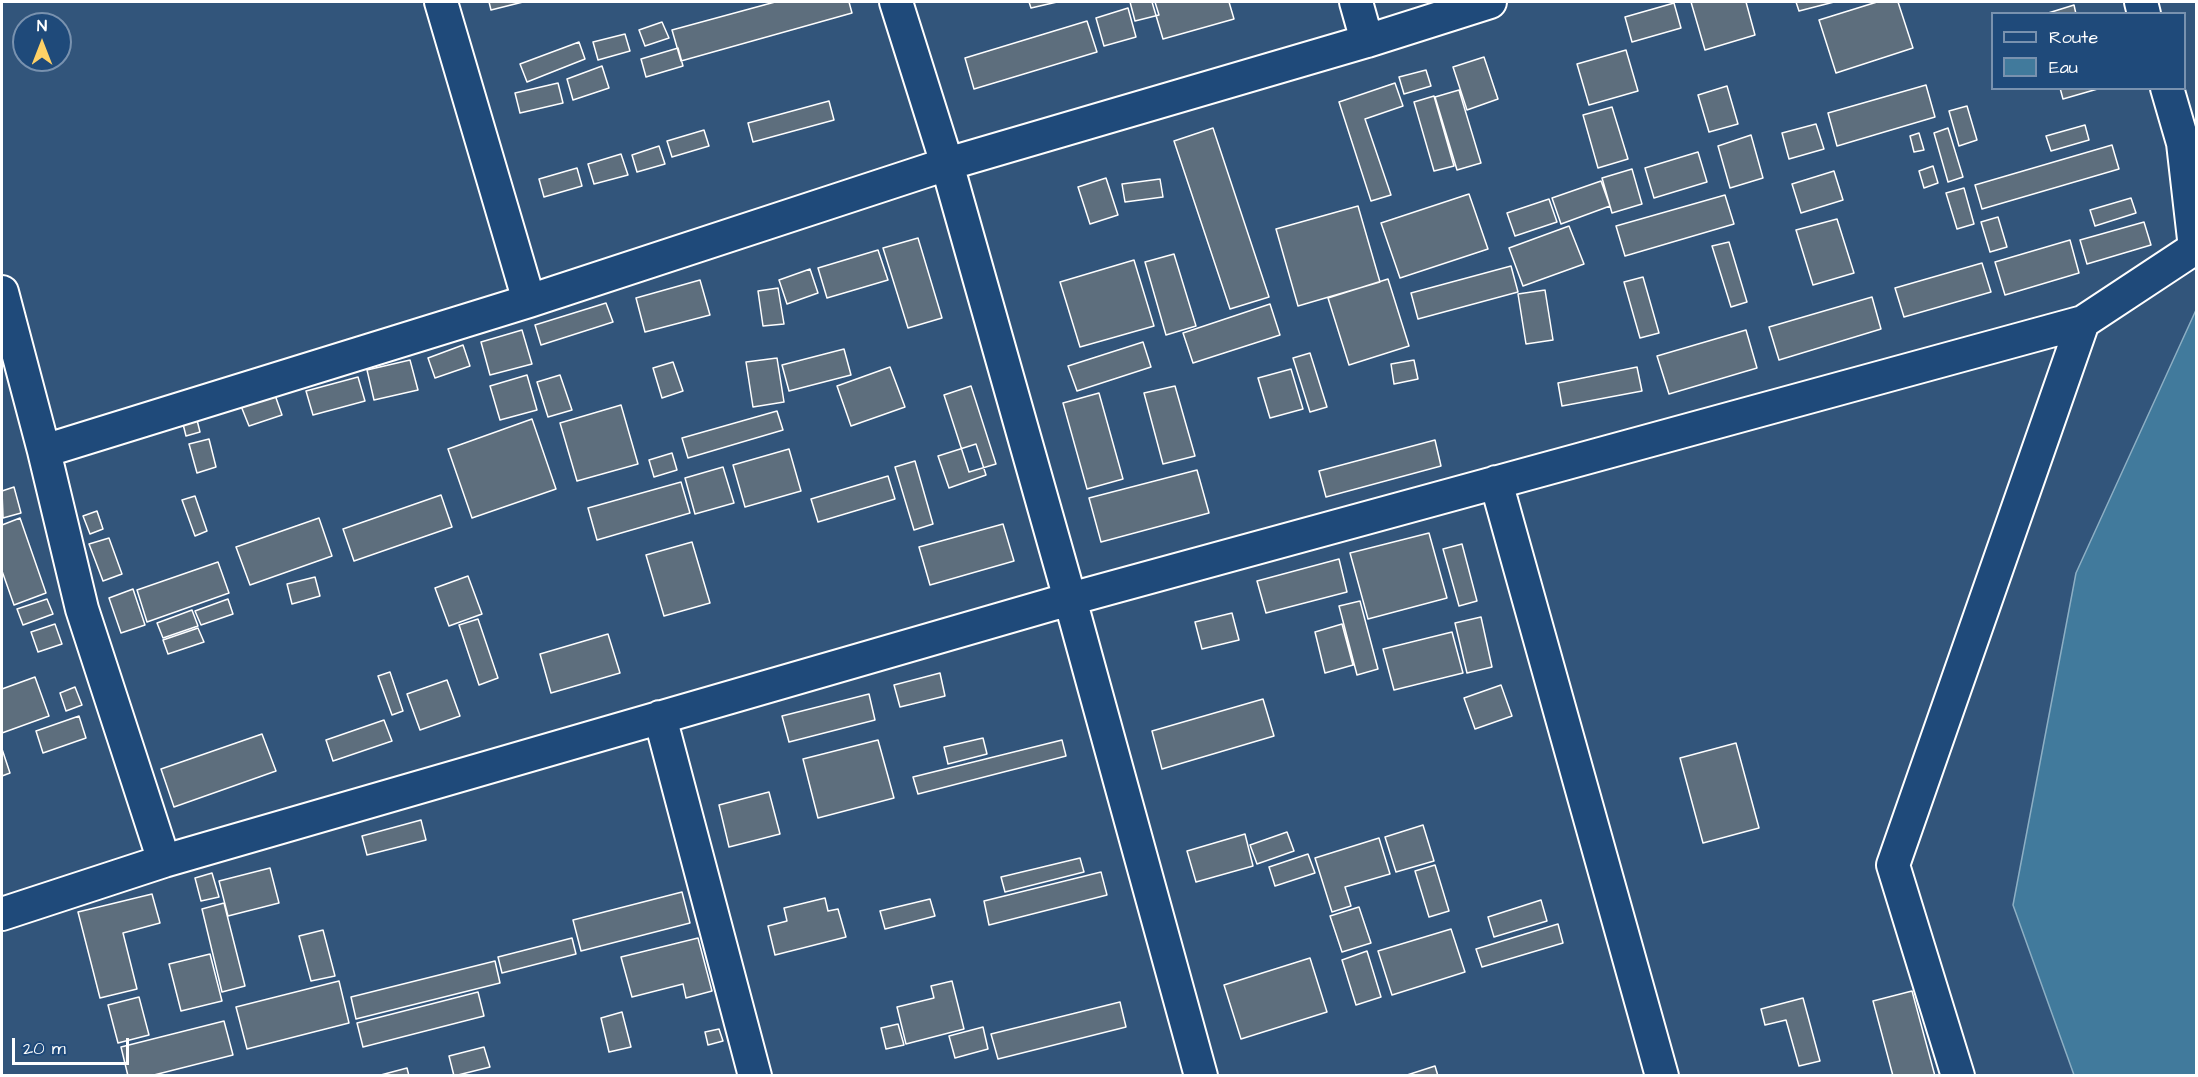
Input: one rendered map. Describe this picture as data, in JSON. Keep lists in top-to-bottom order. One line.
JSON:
{"legend":["Route","Eau"],"scale_bar":"20 m","north":"top"}
